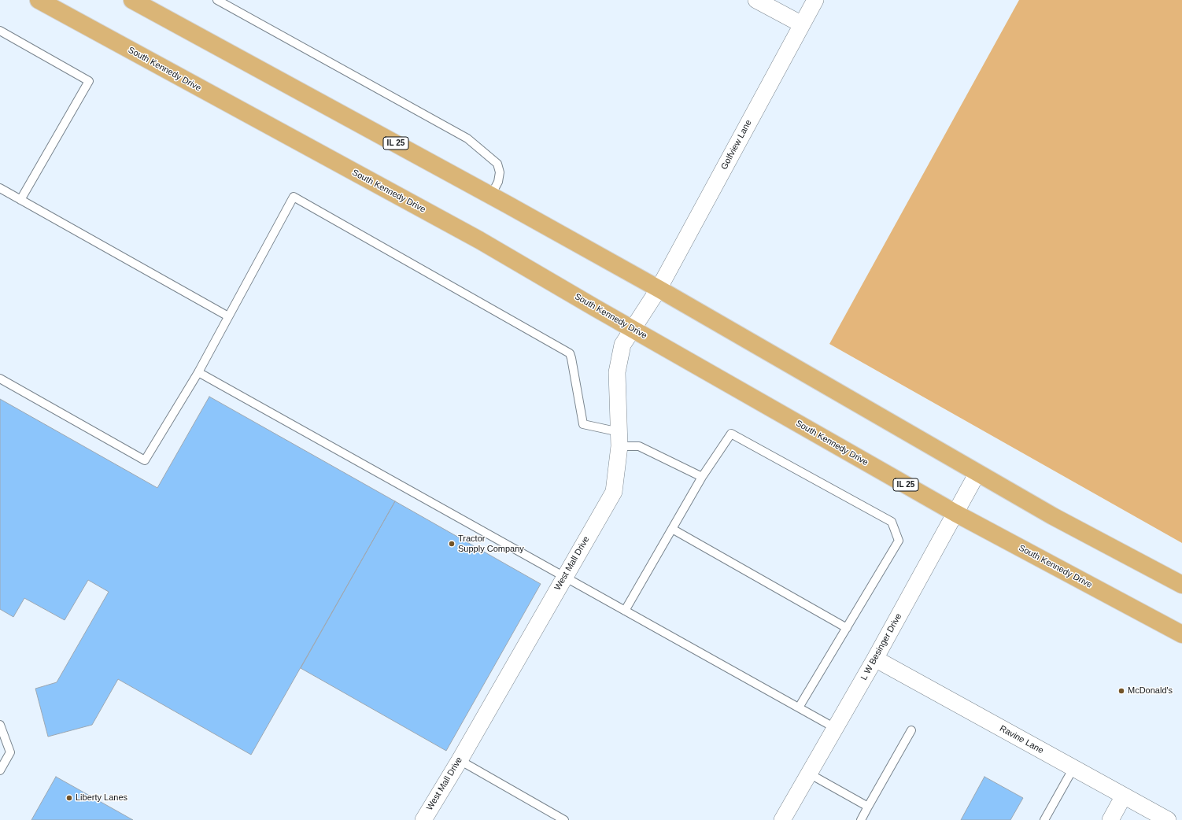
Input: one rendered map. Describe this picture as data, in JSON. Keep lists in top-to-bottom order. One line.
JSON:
{"streets":{"main road":["South Kennedy Drive","IL 25"],"street":["Golfview Lane","West Mall Drive","L W Besinger Drive","Ravine Lane"]},"crossings":[["South Kennedy Drive","West Mall Drive"],["South Kennedy Drive","L W Besinger Drive"],["IL 25","Golfview Lane"],["IL 25","West Mall Drive"],["IL 25","L W Besinger Drive"],["Golfview Lane","West Mall Drive"],["L W Besinger Drive","Ravine Lane"]],"places":["Tractor Supply Company","McDonald's","Liberty Lanes"]}
